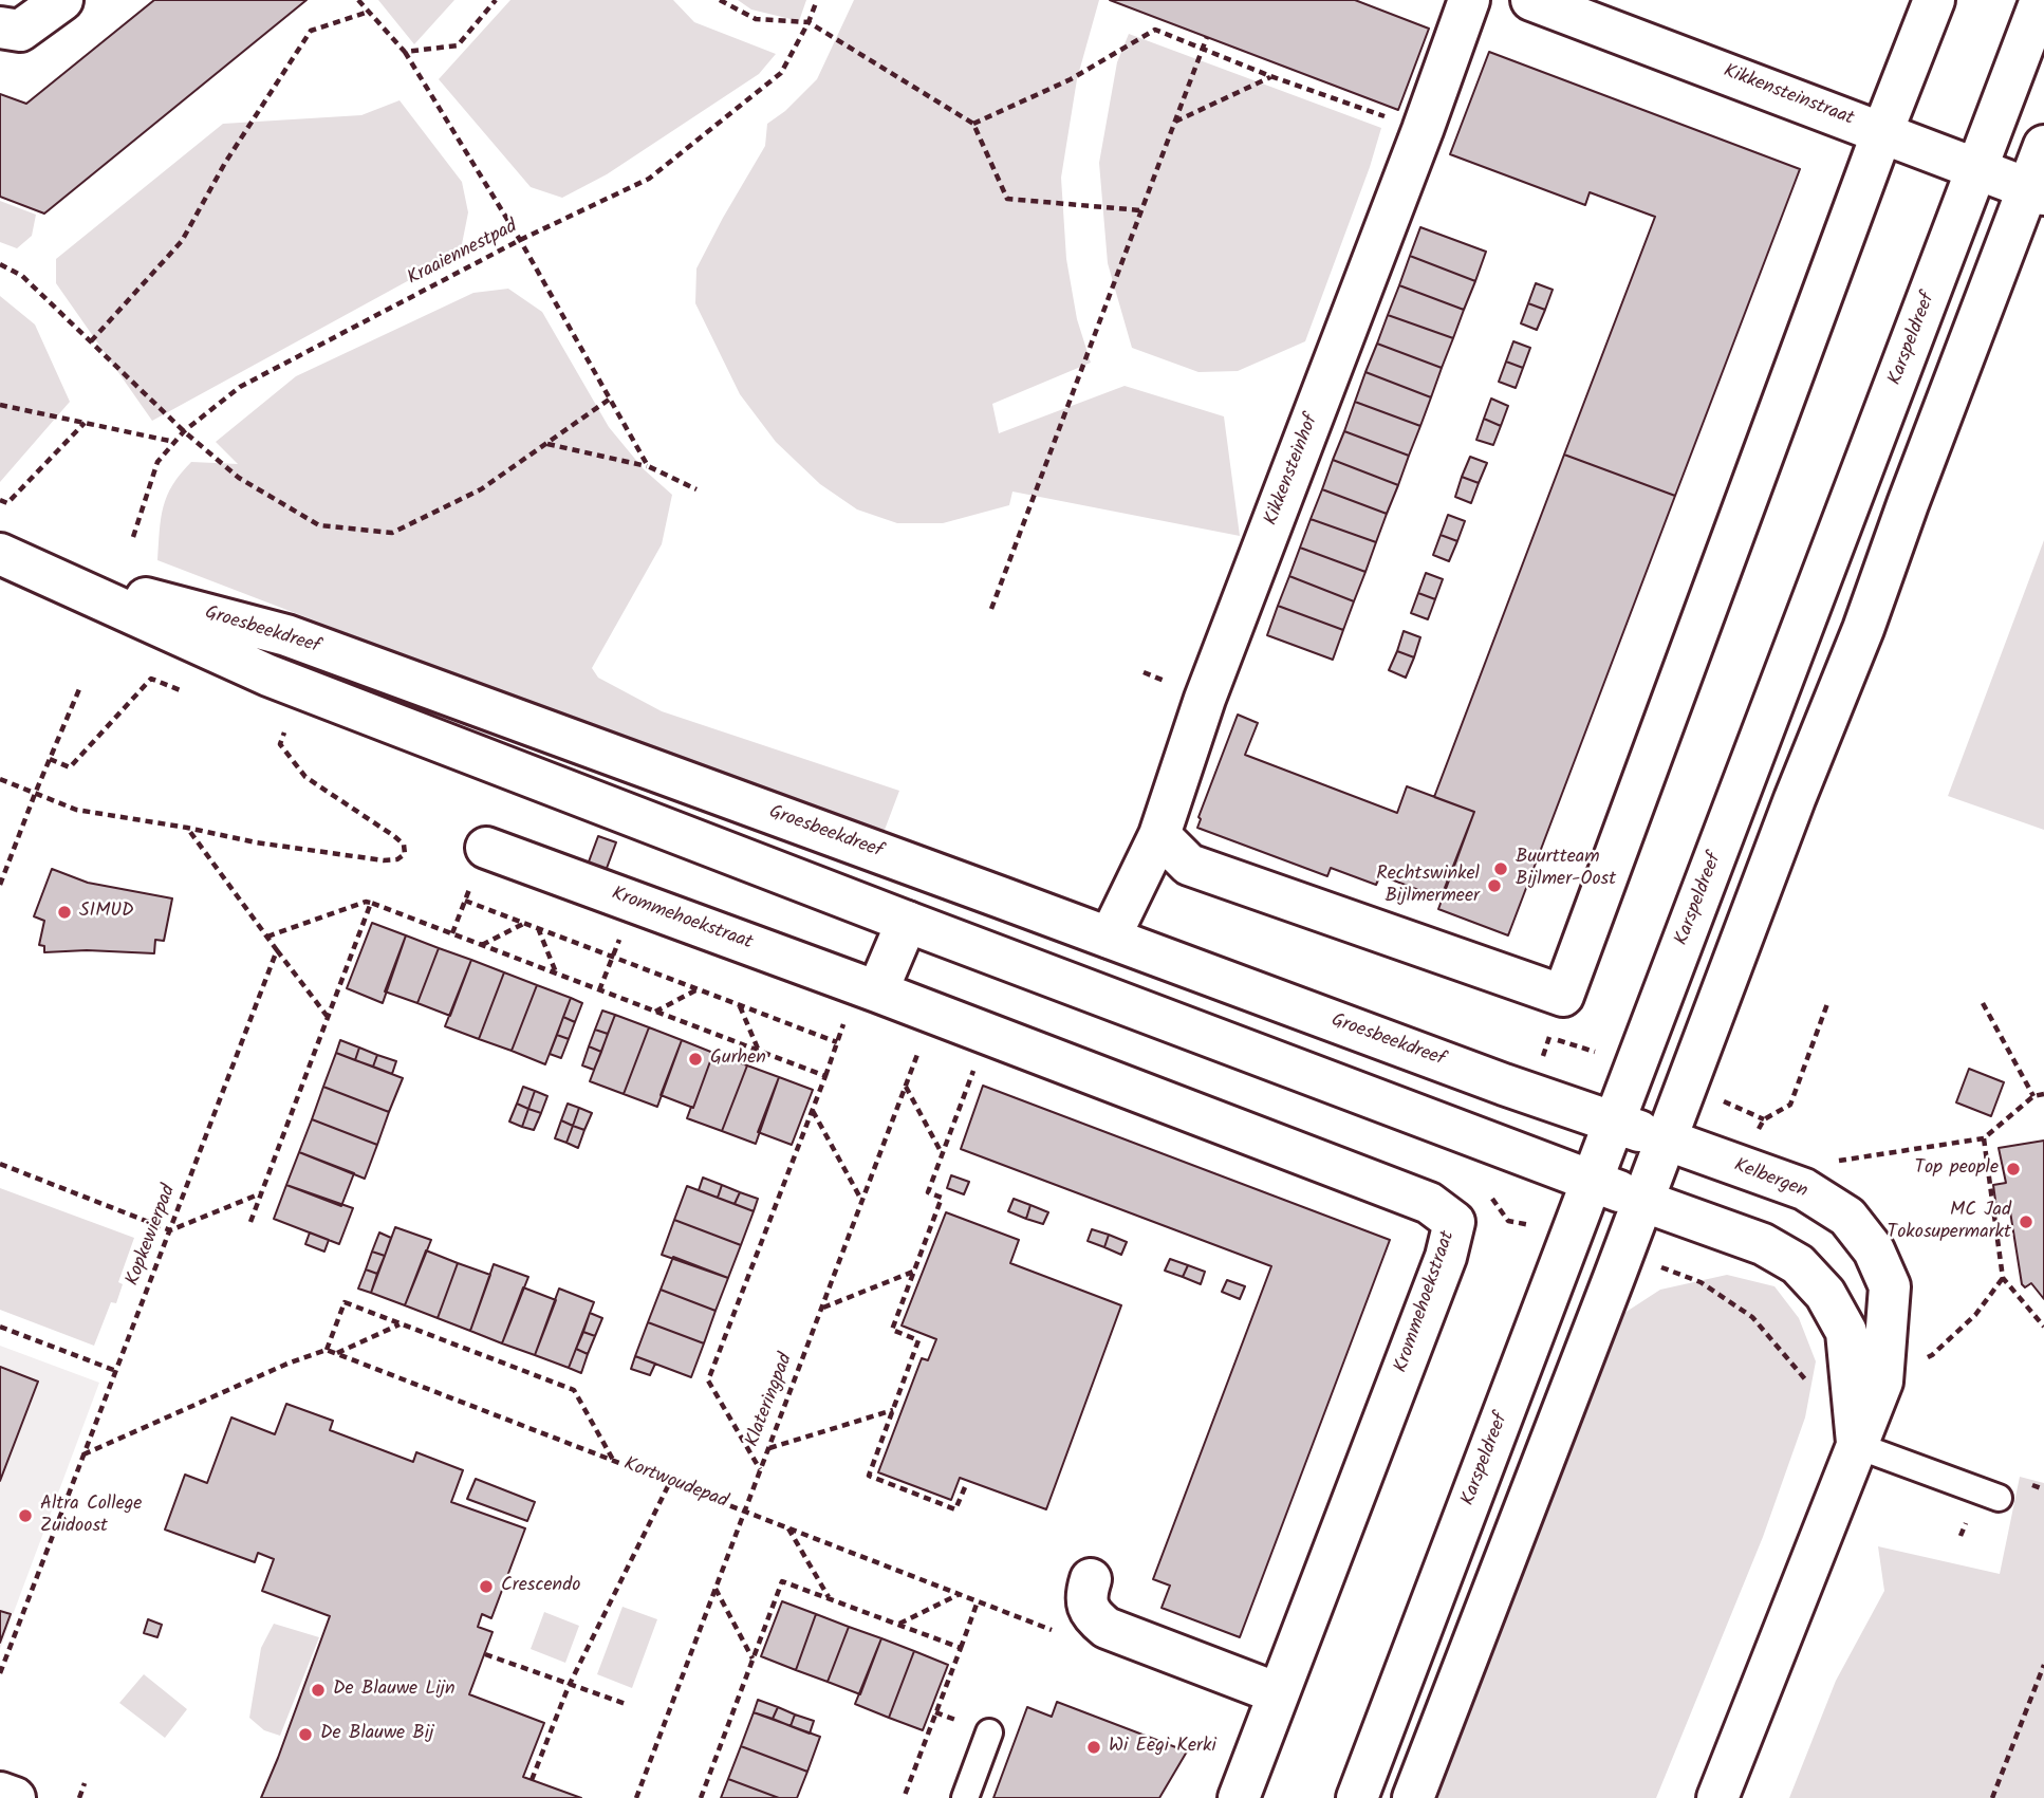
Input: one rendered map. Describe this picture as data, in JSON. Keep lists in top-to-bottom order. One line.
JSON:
{"streets":{"street":["Kikkensteinstraat","Karspeldreef","Kikkensteinhof","Groesbeekdreef","Krommehoekstraat","Kelbergen"],"path":["Kraaiennestpad","Kopkewierpad","Klateringpad","Kortwoudepad"]},"crossings":[["Kikkensteinstraat","Karspeldreef"],["Karspeldreef","Groesbeekdreef"],["Kikkensteinhof","Groesbeekdreef"],["Groesbeekdreef","Kelbergen"],["Krommehoekstraat","Klateringpad"],["Klateringpad","Kortwoudepad"]],"places":["Buurtteam Bijlmer-Oost","Rechtswinkel Bijlmermeer","SIMUD","Gurhen","Top people","MC Jad Tokosupermarkt","Altra College Zuidoost","Crescendo","De Blauwe Lijn","De Blauwe Bij","Wi Eegi Kerki"]}
